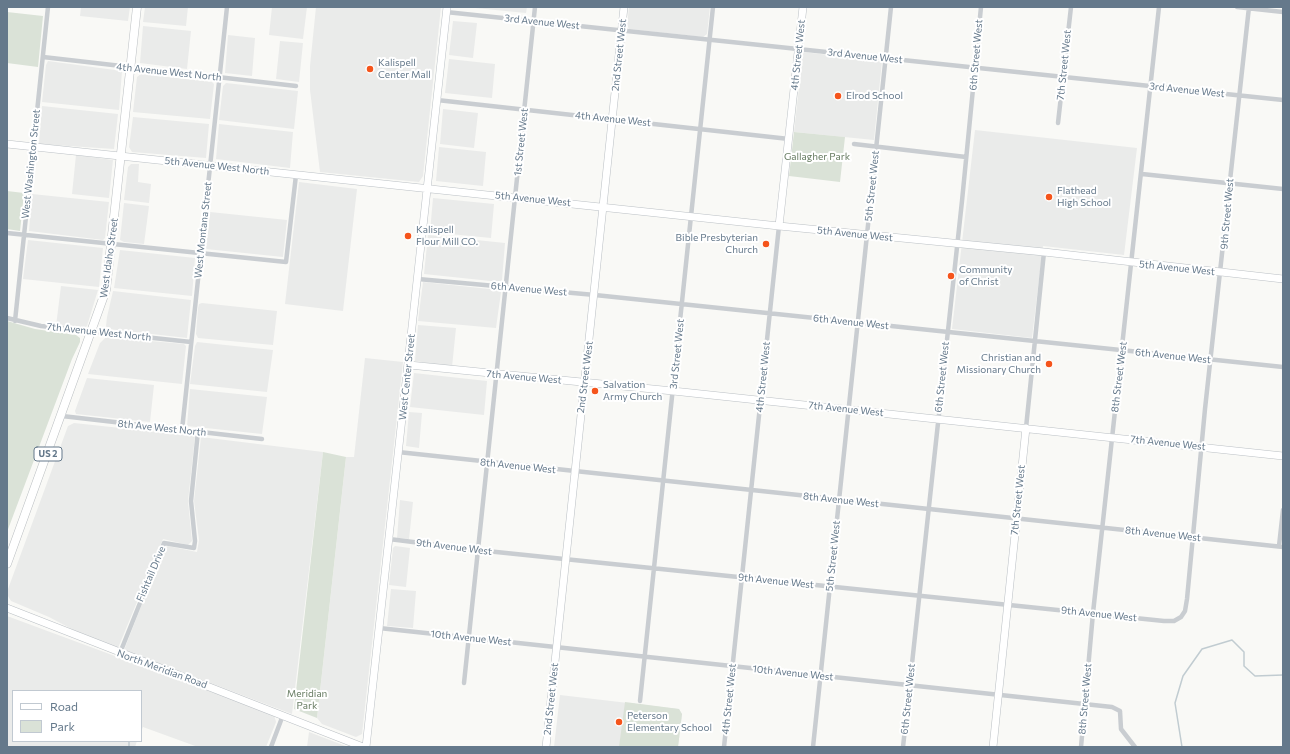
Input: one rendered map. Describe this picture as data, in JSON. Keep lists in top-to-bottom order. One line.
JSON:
{"streets":{"highway":["West Idaho Street","US 2"],"street":["3rd Avenue West","2nd Street West","4th Street West","6th Street West","7th Street West","4th Avenue West North","4th Avenue West","1st Street West","West Washington Street","5th Avenue West North","5th Street West","5th Avenue West","9th Street West","West Montana Street","6th Avenue West","7th Avenue West North","3rd Street West","West Center Street","7th Avenue West","8th Street West","8th Ave West North","8th Avenue West","9th Avenue West","Fishtail Drive","10th Avenue West","North Meridian Road"]},"crossings":[["3rd Avenue West","2nd Street West"],["3rd Avenue West","4th Street West"],["3rd Avenue West","6th Street West"],["3rd Avenue West","7th Street West"],["3rd Avenue West","1st Street West"],["3rd Avenue West","5th Street West"],["3rd Avenue West","9th Street West"],["3rd Avenue West","3rd Street West"],["3rd Avenue West","West Center Street"],["3rd Avenue West","8th Street West"],["2nd Street West","4th Avenue West"],["2nd Street West","5th Avenue West"],["2nd Street West","6th Avenue West"],["2nd Street West","7th Avenue West"],["2nd Street West","8th Avenue West"],["2nd Street West","9th Avenue West"],["2nd Street West","10th Avenue West"],["4th Street West","4th Avenue West"],["4th Street West","5th Avenue West"],["4th Street West","6th Avenue West"],["4th Street West","7th Avenue West"],["4th Street West","8th Avenue West"],["4th Street West","9th Avenue West"],["4th Street West","10th Avenue West"],["6th Street West","5th Avenue West"],["6th Street West","6th Avenue West"],["6th Street West","7th Avenue West"],["6th Street West","8th Avenue West"],["6th Street West","9th Avenue West"],["6th Street West","10th Avenue West"],["7th Street West","5th Avenue West"],["7th Street West","6th Avenue West"],["7th Street West","7th Avenue West"],["7th Street West","8th Avenue West"],["7th Street West","9th Avenue West"],["7th Street West","10th Avenue West"],["4th Avenue West North","West Washington Street"],["4th Avenue West North","West Montana Street"],["4th Avenue West North","West Idaho Street"],["4th Avenue West","1st Street West"],["4th Avenue West","3rd Street West"],["4th Avenue West","West Center Street"],["1st Street West","5th Avenue West"],["1st Street West","6th Avenue West"],["1st Street West","7th Avenue West"],["1st Street West","8th Avenue West"],["1st Street West","9th Avenue West"],["1st Street West","10th Avenue West"],["West Washington Street","5th Avenue West North"],["West Washington Street","7th Avenue West North"],["5th Avenue West North","5th Avenue West"],["5th Avenue West North","West Montana Street"],["5th Avenue West North","West Idaho Street"],["5th Avenue West North","West Center Street"],["5th Street West","5th Avenue West"],["5th Street West","6th Avenue West"],["5th Street West","7th Avenue West"],["5th Street West","8th Avenue West"],["5th Street West","9th Avenue West"],["5th Street West","10th Avenue West"],["5th Avenue West","9th Street West"],["5th Avenue West","3rd Street West"],["5th Avenue West","West Center Street"],["5th Avenue West","8th Street West"],["9th Street West","6th Avenue West"],["9th Street West","7th Avenue West"],["9th Street West","8th Avenue West"],["9th Street West","9th Avenue West"],["West Montana Street","7th Avenue West North"],["West Montana Street","8th Ave West North"],["West Idaho Street","7th Avenue West North"],["West Idaho Street","8th Ave West North"],["6th Avenue West","3rd Street West"],["6th Avenue West","West Center Street"],["6th Avenue West","8th Street West"],["3rd Street West","7th Avenue West"],["3rd Street West","8th Avenue West"],["3rd Street West","9th Avenue West"],["3rd Street West","10th Avenue West"],["West Center Street","7th Avenue West"],["West Center Street","8th Avenue West"],["West Center Street","9th Avenue West"],["West Center Street","10th Avenue West"],["West Center Street","North Meridian Road"],["7th Avenue West","8th Street West"],["8th Street West","8th Avenue West"],["8th Street West","9th Avenue West"],["8th Street West","10th Avenue West"],["8th Ave West North","Fishtail Drive"],["Fishtail Drive","North Meridian Road"]],"parks":["Gallagher Park","Meridian Park"],"places":["Kalispell Center Mall","Elrod School","Flathead High School","Kalispell Flour Mill CO.","Bible Presbyterian Church","Community of Christ","Christian and Missionary Church","Salvation Army Church","Peterson Elementary School"],"legend":["Road","Park"]}
